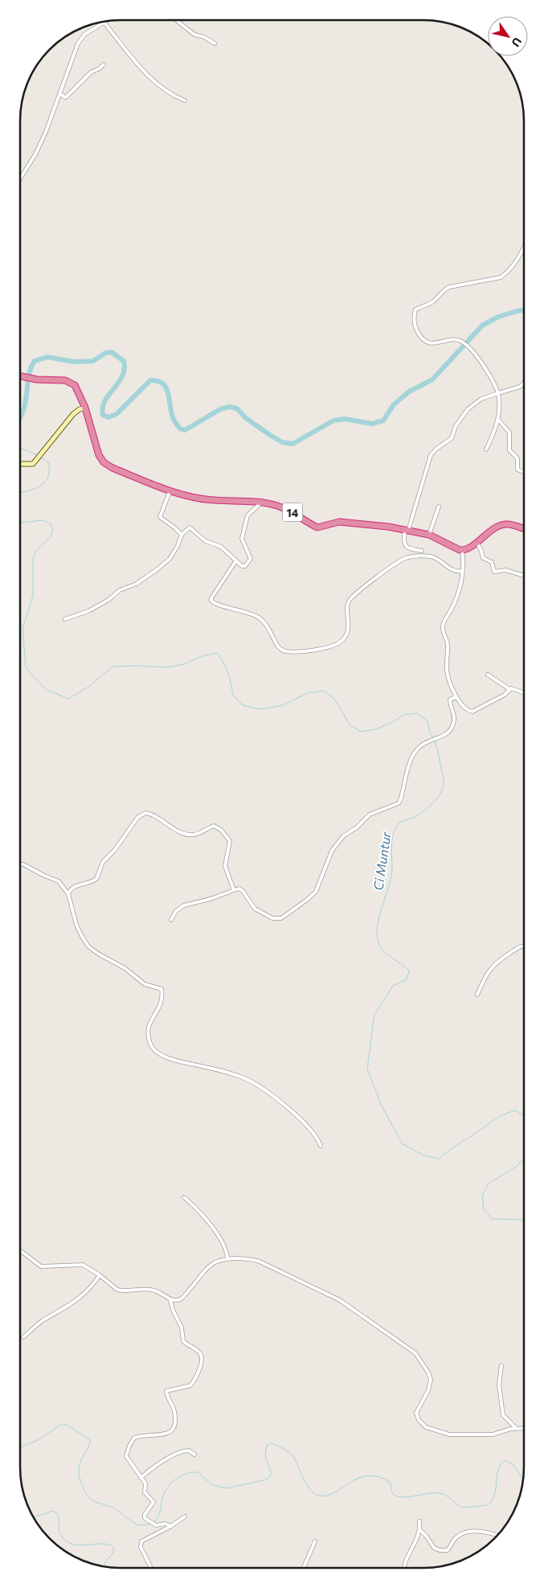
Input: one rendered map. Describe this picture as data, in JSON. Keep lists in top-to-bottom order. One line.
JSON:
{"streets":{"highway":["14"]},"water":["Ci Muntur"],"north":"bottom right"}
